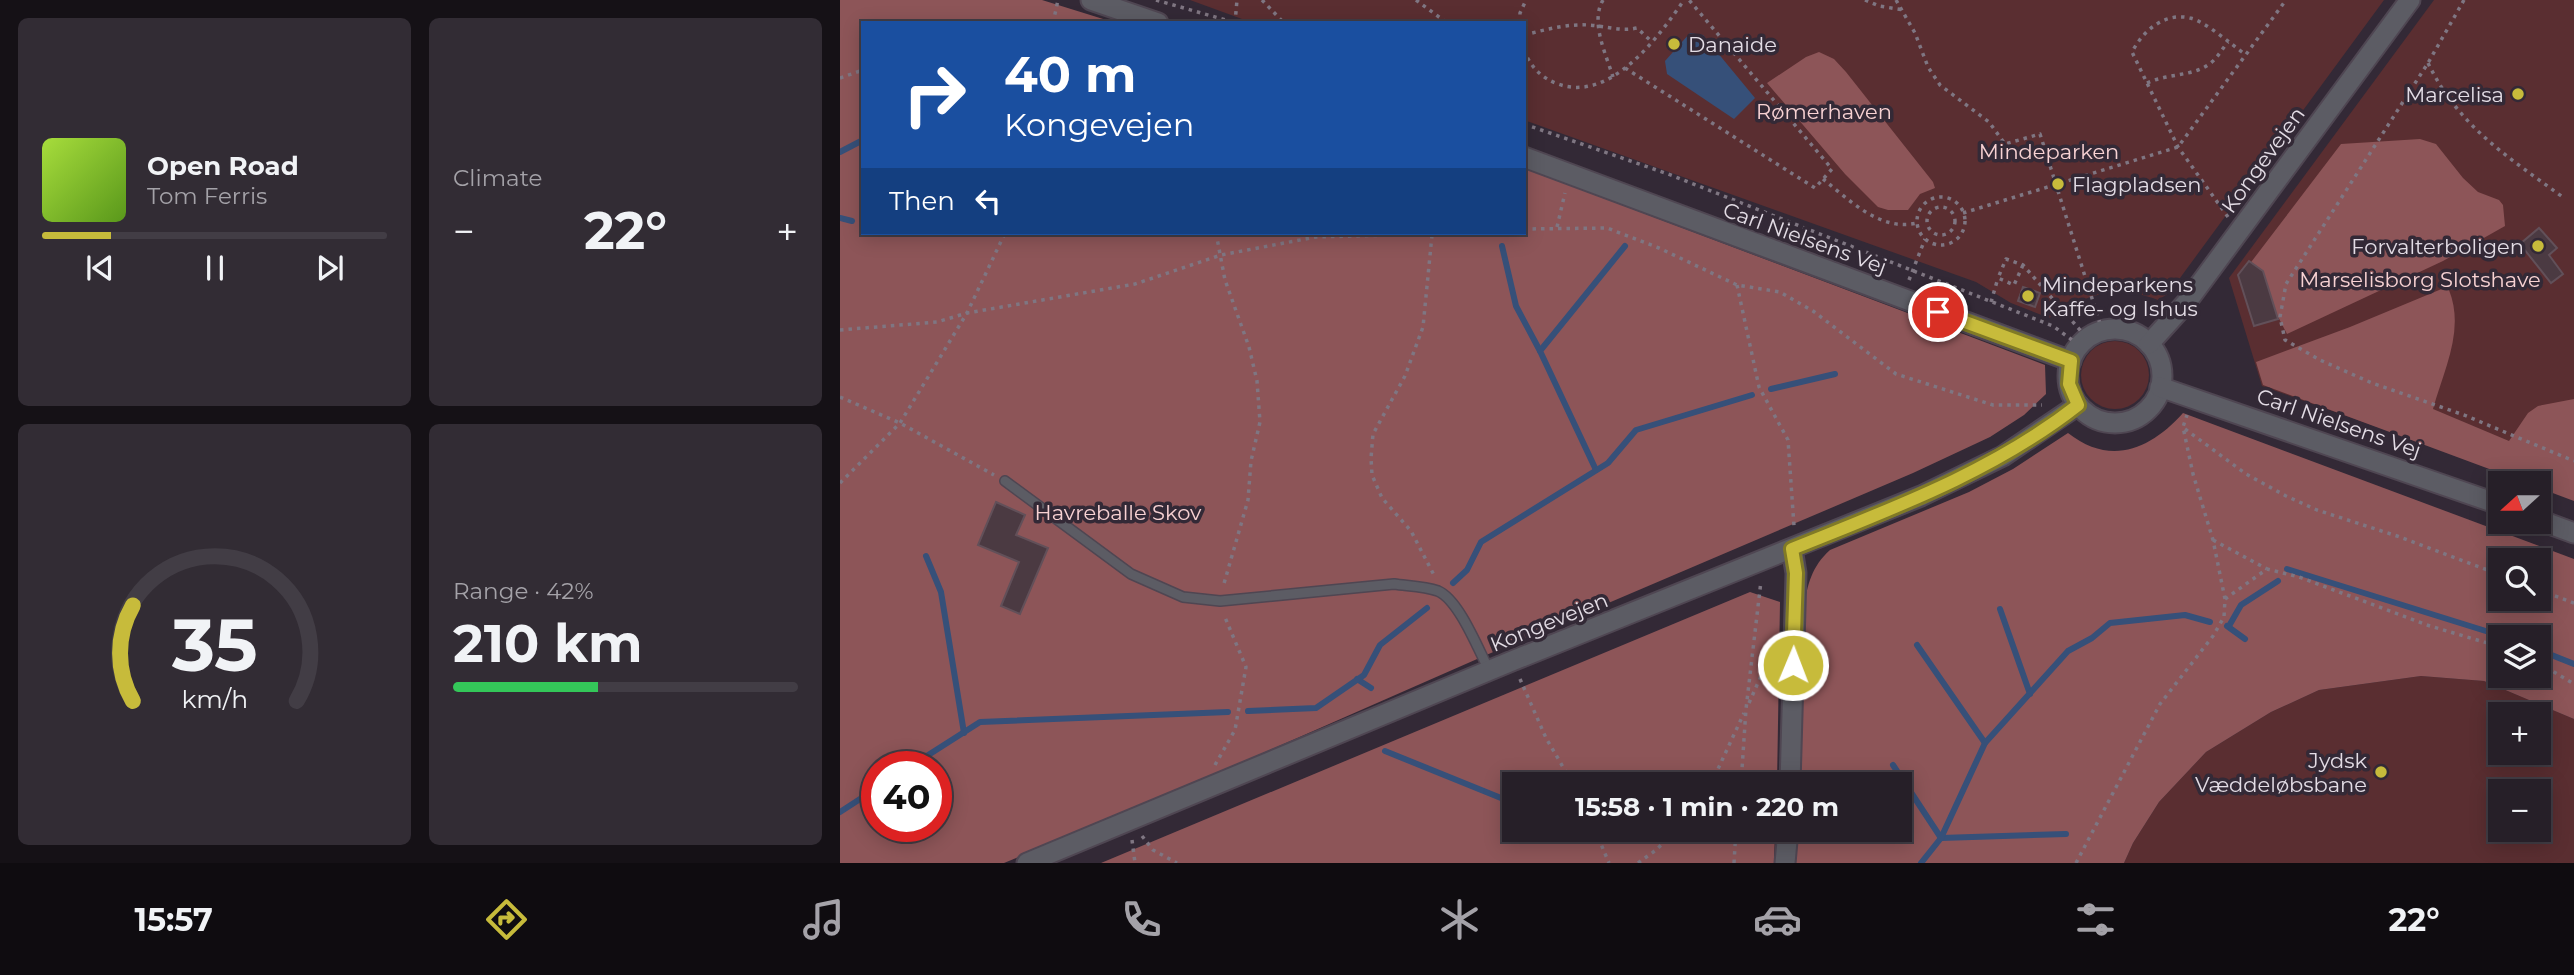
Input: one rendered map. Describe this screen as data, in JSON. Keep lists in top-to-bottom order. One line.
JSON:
{"streets":{"street":["Kongevejen","Carl Nielsens Vej"]},"crossings":[["Kongevejen","Carl Nielsens Vej"]],"parks":["Rømerhaven","Mindeparken","Marselisborg Slotshave","Havreballe Skov"],"places":["Danaide","Marcelisa","Flagpladsen","Forvalterboligen","Mindeparkens Kaffe- og Ishus","Jydsk Væddeløbsbane"],"north":"left","page":{"tile":["Climate",["Range · 42%","210 km"]],"turn":["40 m","Kongevejen"],"song":["Open Road","Tom Ferris"],"then":"Then","heat":["−","22°","+"],"map_buttons":["+","−"],"limit":"40","trip":"15:58 · 1 min · 220 m","tabs":["15:57","22°"],"gauge":["35","km/h"]}}
